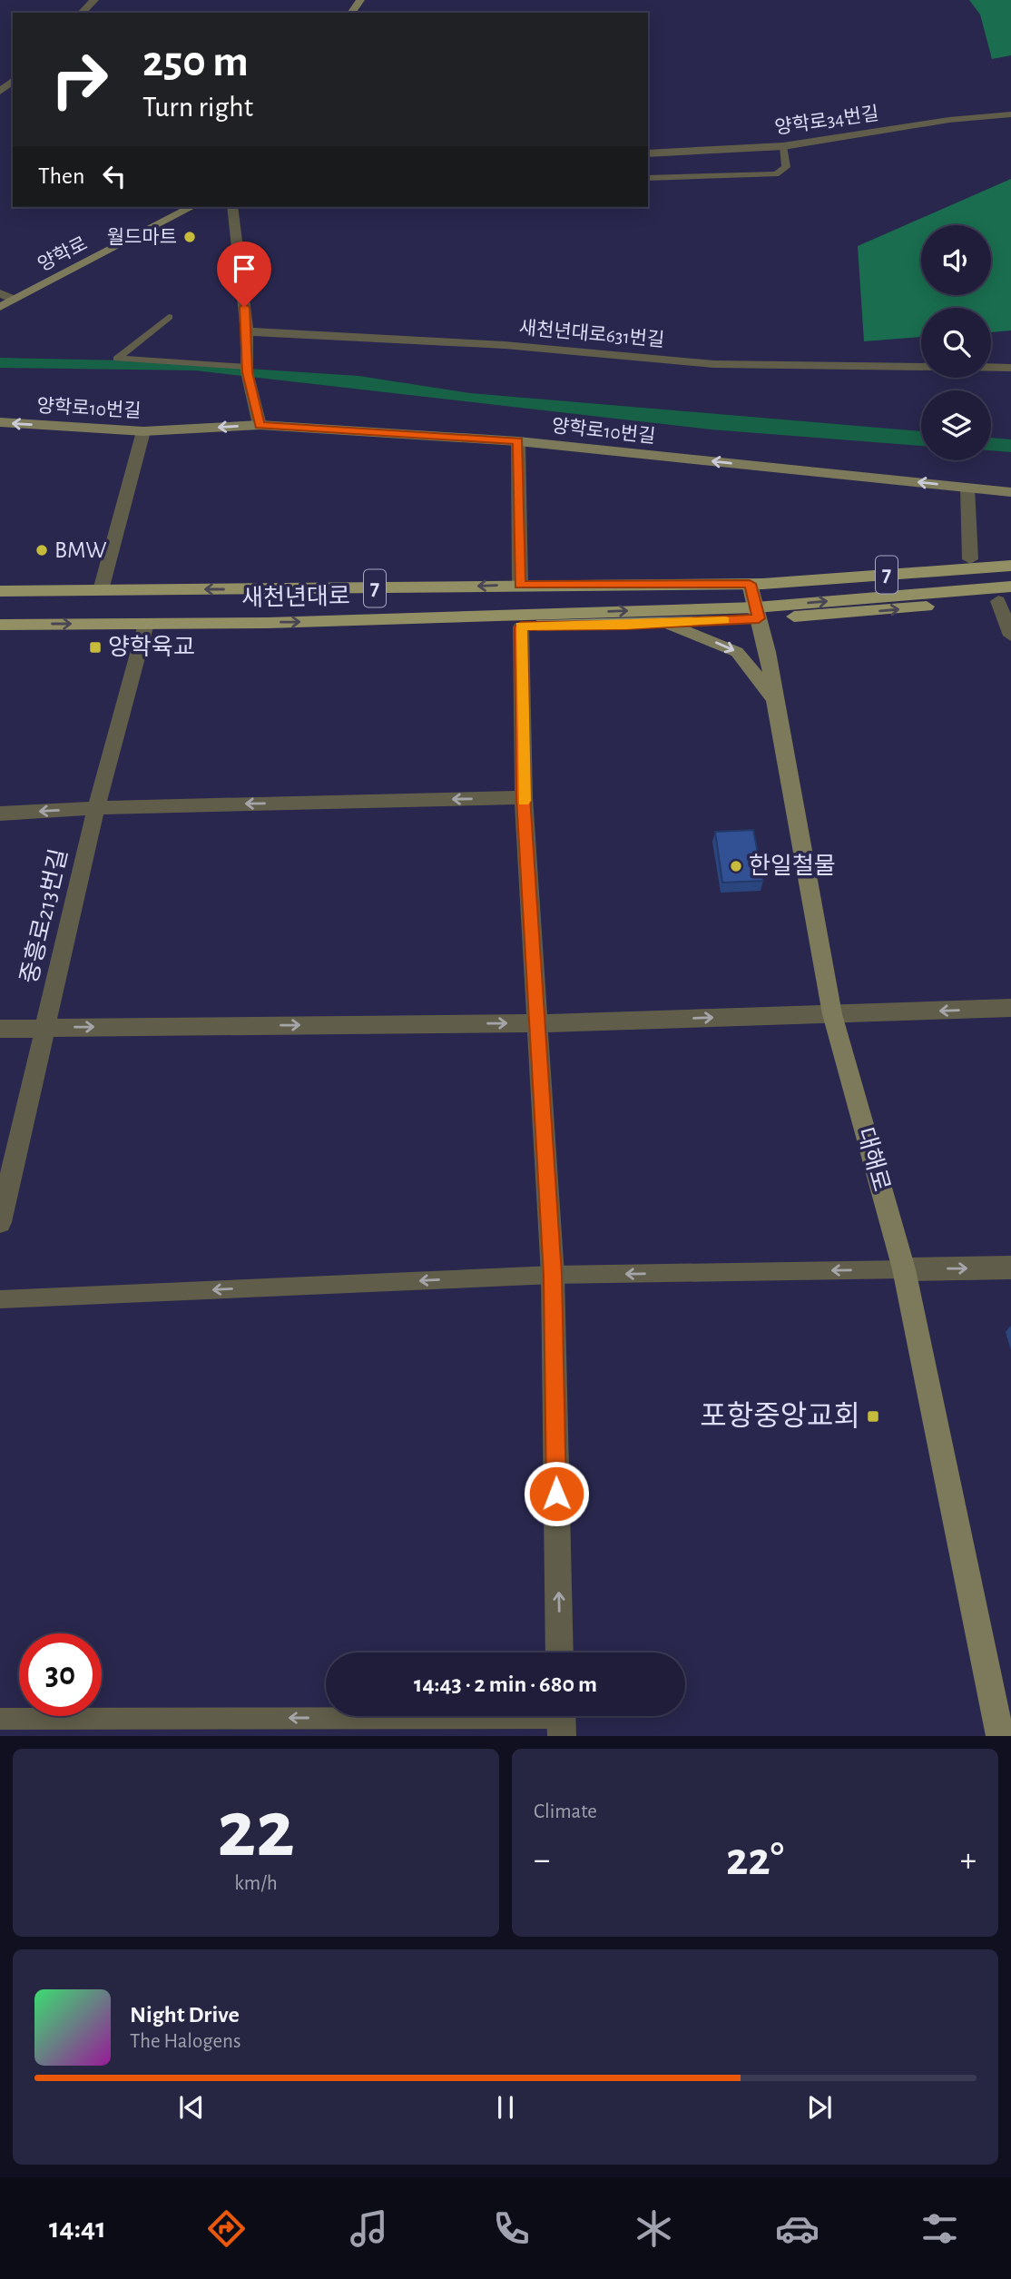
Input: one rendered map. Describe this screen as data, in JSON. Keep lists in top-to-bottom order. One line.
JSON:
{"streets":{"main road":["양학로","양학로10번길","7","새천년대로","대해로"],"street":["양학로34번길","새천년대로631번길","중흥로213번길"]},"crossings":[["새천년대로","중흥로213번길"],["새천년대로","대해로"]],"places":{"other":["월드마트","BMW","한일철물"],"transit":["양학육교","포항중앙교회"]},"page":{"turn":["250 m","Turn right"],"then":"Then","limit":"30","trip":"14:43 · 2 min · 680 m","tile":[["22","km/h"],"Climate"],"heat":["−","22°","+"],"song":["Night Drive","The Halogens"],"tabs":"14:41"}}
